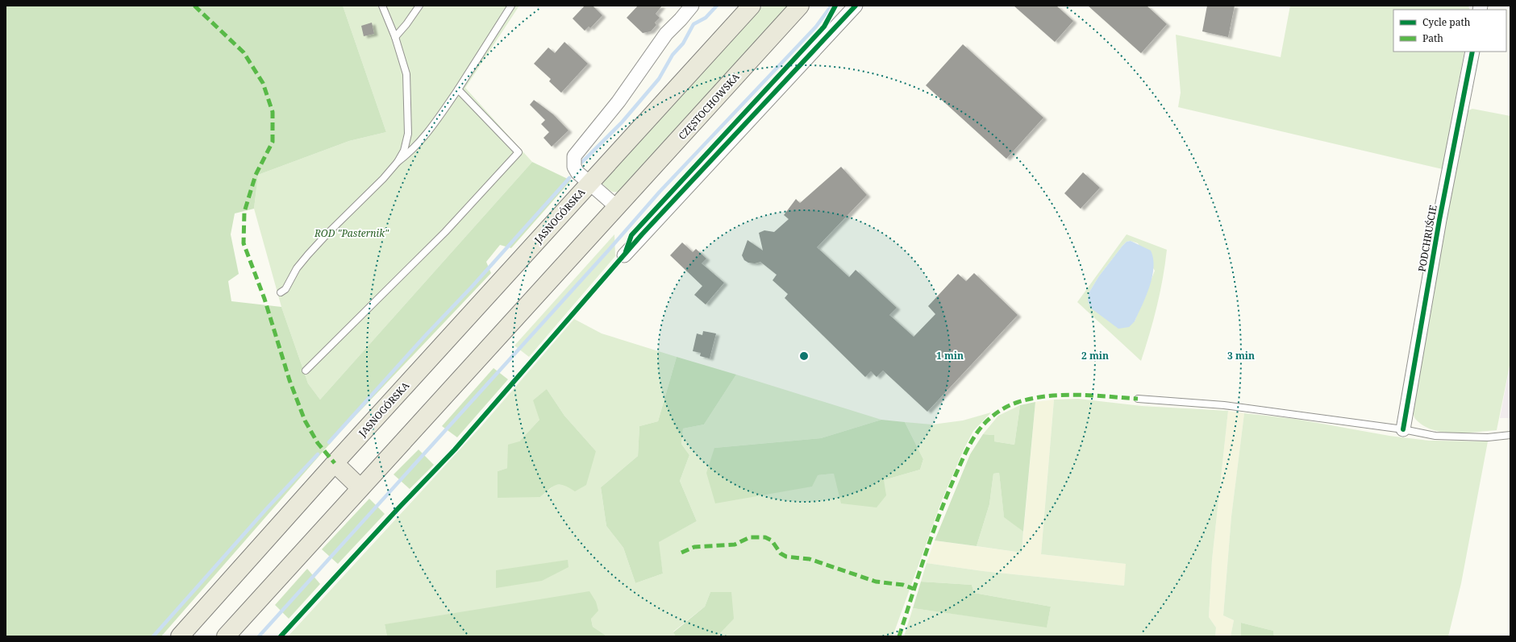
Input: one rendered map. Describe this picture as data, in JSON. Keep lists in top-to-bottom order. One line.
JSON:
{"streets":{"main road":["CZĘSTOCHOWSKA","JASNOGÓRSKA"],"street":["PODCHRUŚCIE"]},"parks":["ROD \"Pasternik\""],"legend":["Cycle path","Path"],"rings":["1 min","2 min","3 min"]}
